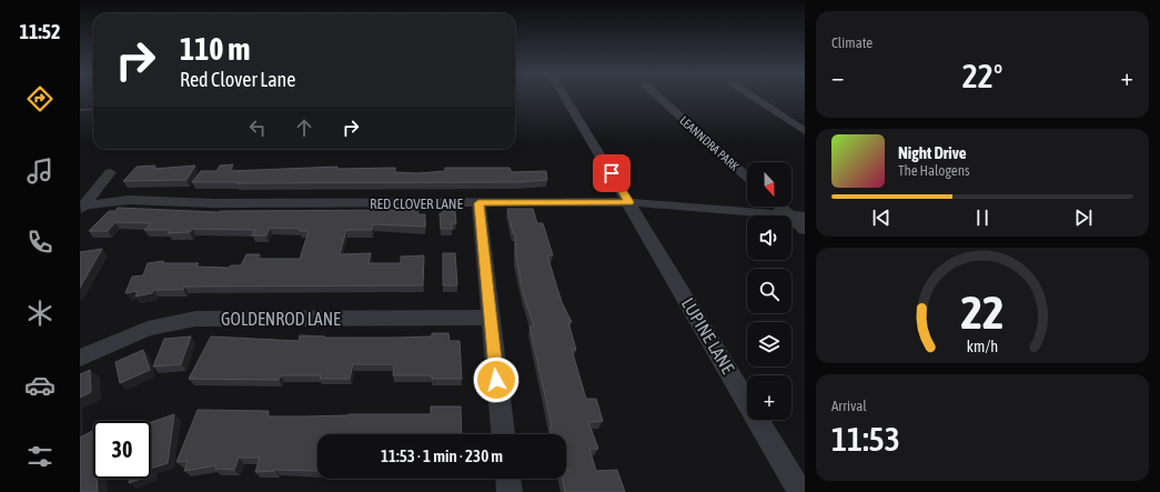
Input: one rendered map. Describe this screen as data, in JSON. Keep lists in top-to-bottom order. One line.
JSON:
{"streets":{"street":["LEANNDRA PARK","RED CLOVER LANE","GOLDENROD LANE","LUPINE LANE"]},"crossings":[["RED CLOVER LANE","LUPINE LANE"]],"north":"bottom","page":{"tabs":"11:52","tile":["Climate",["Arrival","11:53"]],"turn":["110 m","Red Clover Lane"],"heat":["−","22°","+"],"song":["Night Drive","The Halogens"],"map_buttons":"+","limit":"30","trip":"11:53 · 1 min · 230 m","gauge":["22","km/h"]}}
